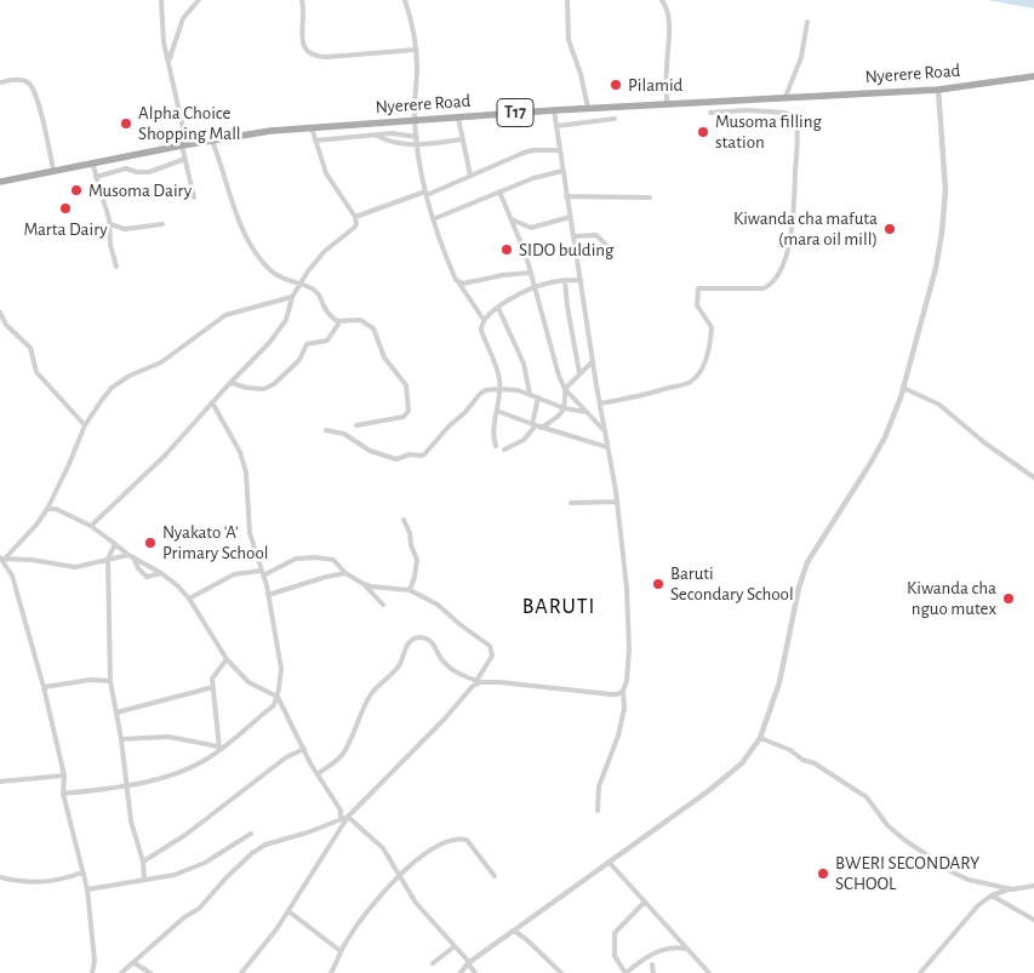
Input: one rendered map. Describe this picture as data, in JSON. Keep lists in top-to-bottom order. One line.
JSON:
{"streets":{"main road":["Nyerere Road","T17"]},"districts":["BARUTI"],"places":["Pilamid","Alpha Choice Shopping Mall","Musoma filling station","Musoma Dairy","Marta Dairy","Kiwanda cha mafuta (mara oil mill)","SIDO bulding","Nyakato 'A' Primary School","Baruti Secondary School","Kiwanda cha nguo mutex","BWERI SECONDARY SCHOOL"]}
